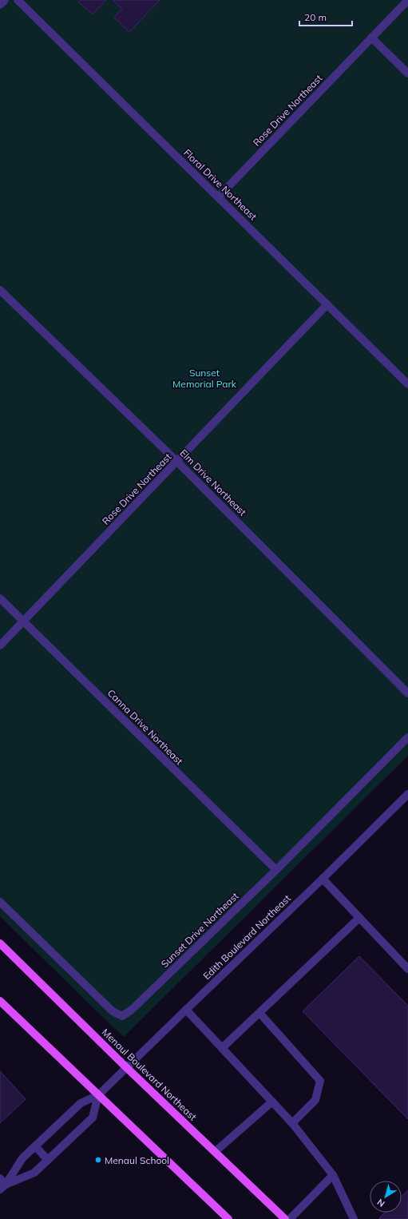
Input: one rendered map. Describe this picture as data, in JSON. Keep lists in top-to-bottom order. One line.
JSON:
{"streets":{"main road":["Menaul Boulevard Northeast"],"street":["Rose Drive Northeast","Floral Drive Northeast","Elm Drive Northeast","Canna Drive Northeast","Sunset Drive Northeast","Edith Boulevard Northeast"]},"crossings":[["Rose Drive Northeast","Floral Drive Northeast"],["Rose Drive Northeast","Elm Drive Northeast"],["Rose Drive Northeast","Canna Drive Northeast"],["Canna Drive Northeast","Sunset Drive Northeast"],["Edith Boulevard Northeast","Menaul Boulevard Northeast"]],"parks":["Sunset Memorial Park"],"places":["Menaul School"],"scale_bar":"20 m","north":"bottom left"}
